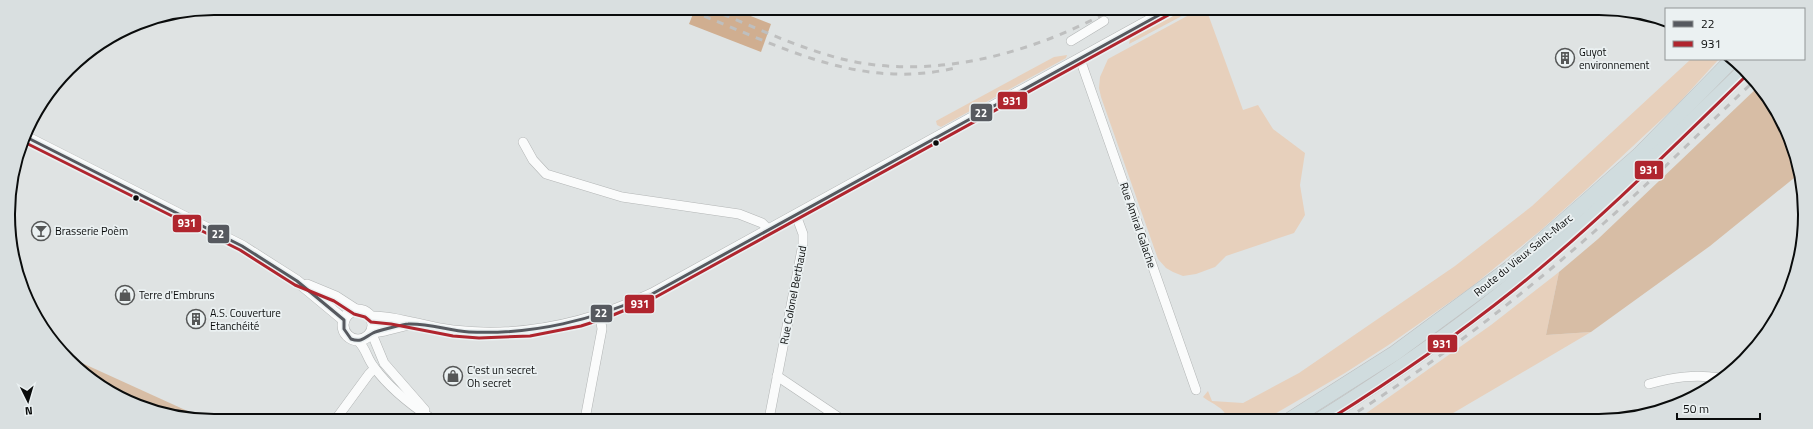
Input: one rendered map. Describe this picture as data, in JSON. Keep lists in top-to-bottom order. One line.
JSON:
{"streets":{"highway":["Route du Vieux Saint-Marc"],"street":["Rue Amiral Galache","Rue Colonel Berthaud"]},"places":{"building":["Guyot environnement","A.S. Couverture Etanchéité"],"bar":["Brasserie Poèm"],"shop":["Terre d'Embruns","C'est un secret. Oh secret"]},"lines":["transit line 22","transit line 931"],"legend":["22","931"],"scale_bar":"50 m","north":"bottom"}
